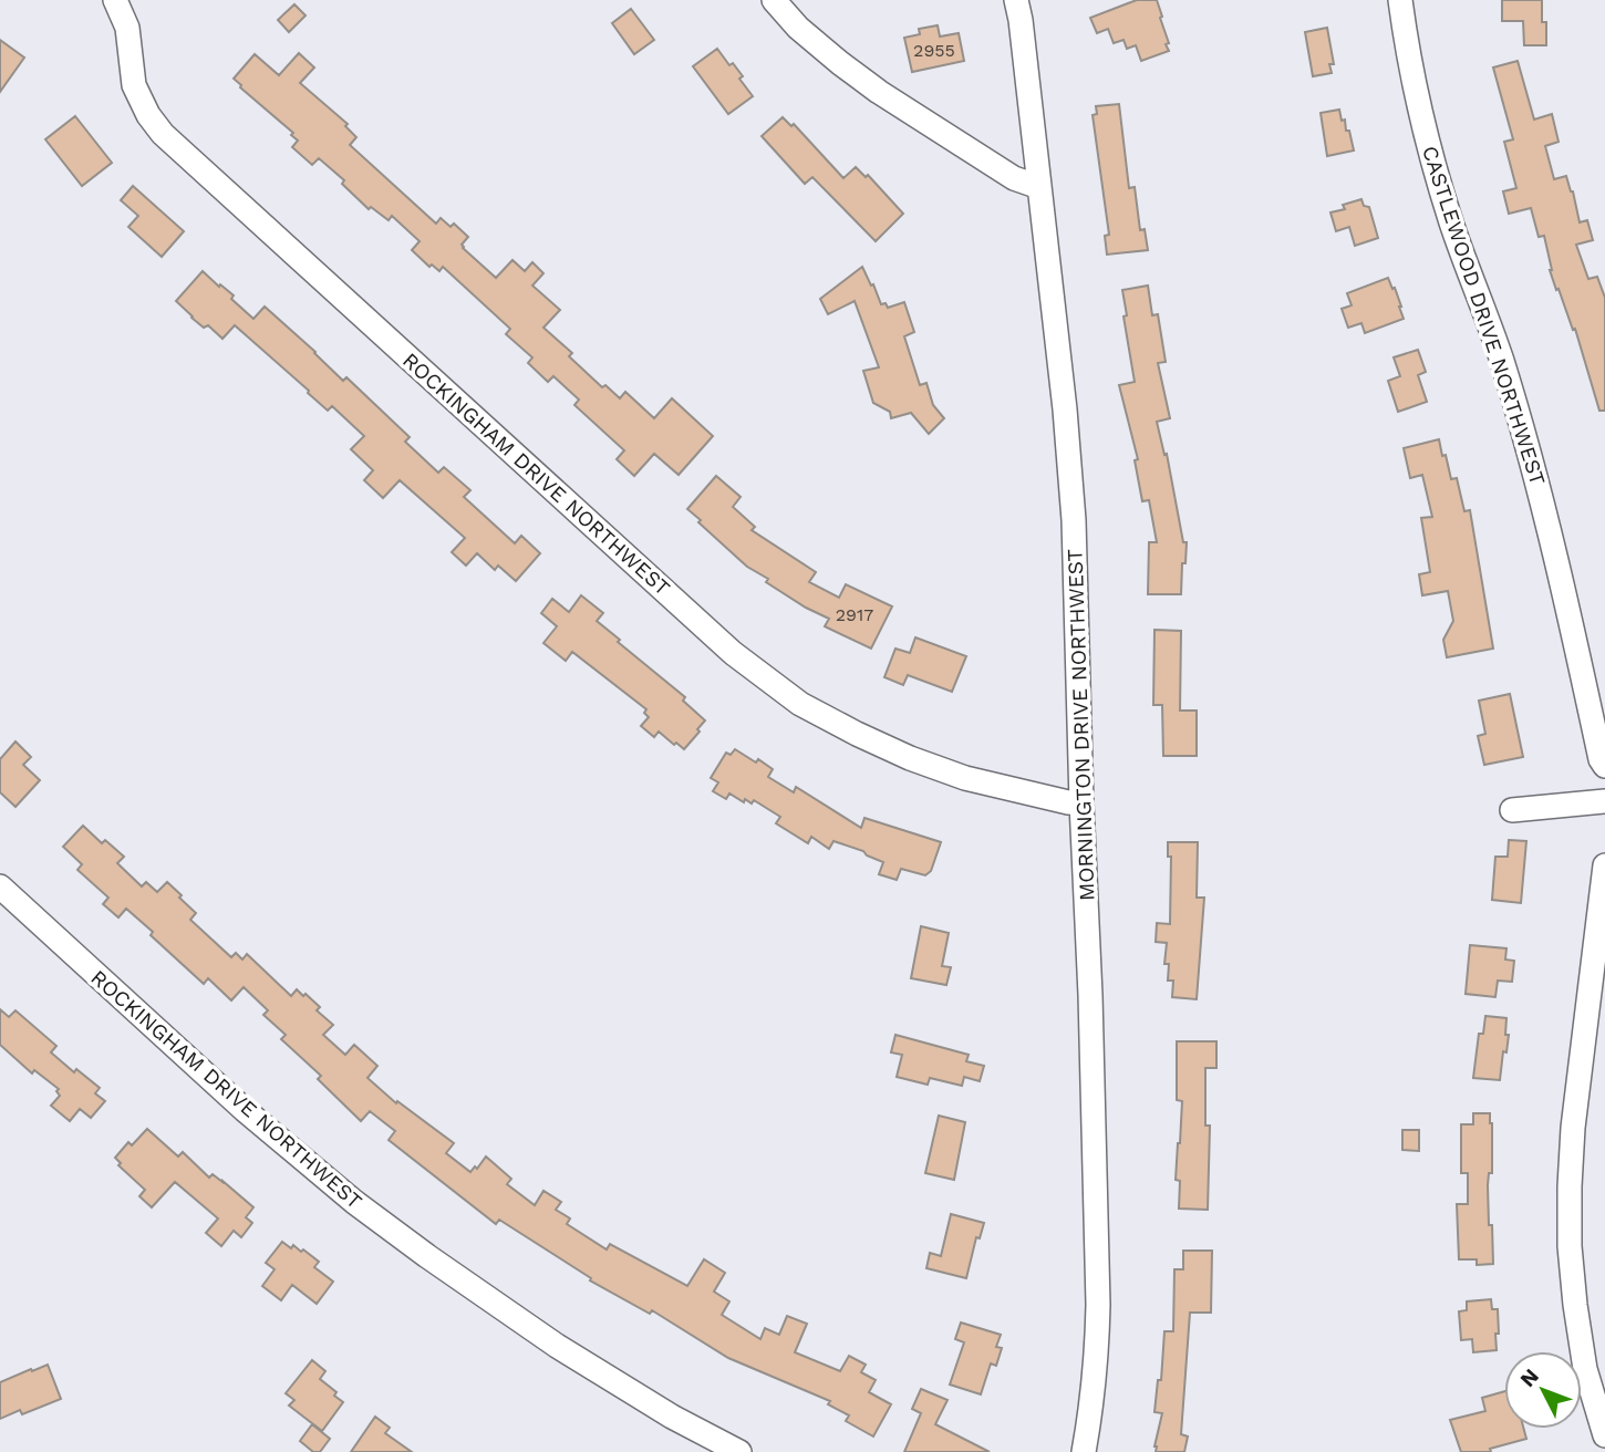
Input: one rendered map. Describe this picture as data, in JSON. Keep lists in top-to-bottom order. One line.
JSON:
{"streets":{"street":["CASTLEWOOD DRIVE NORTHWEST","ROCKINGHAM DRIVE NORTHWEST","MORNINGTON DRIVE NORTHWEST"]},"crossings":[["ROCKINGHAM DRIVE NORTHWEST","MORNINGTON DRIVE NORTHWEST"]],"house_numbers":["2955","2917"],"north":"top left"}
